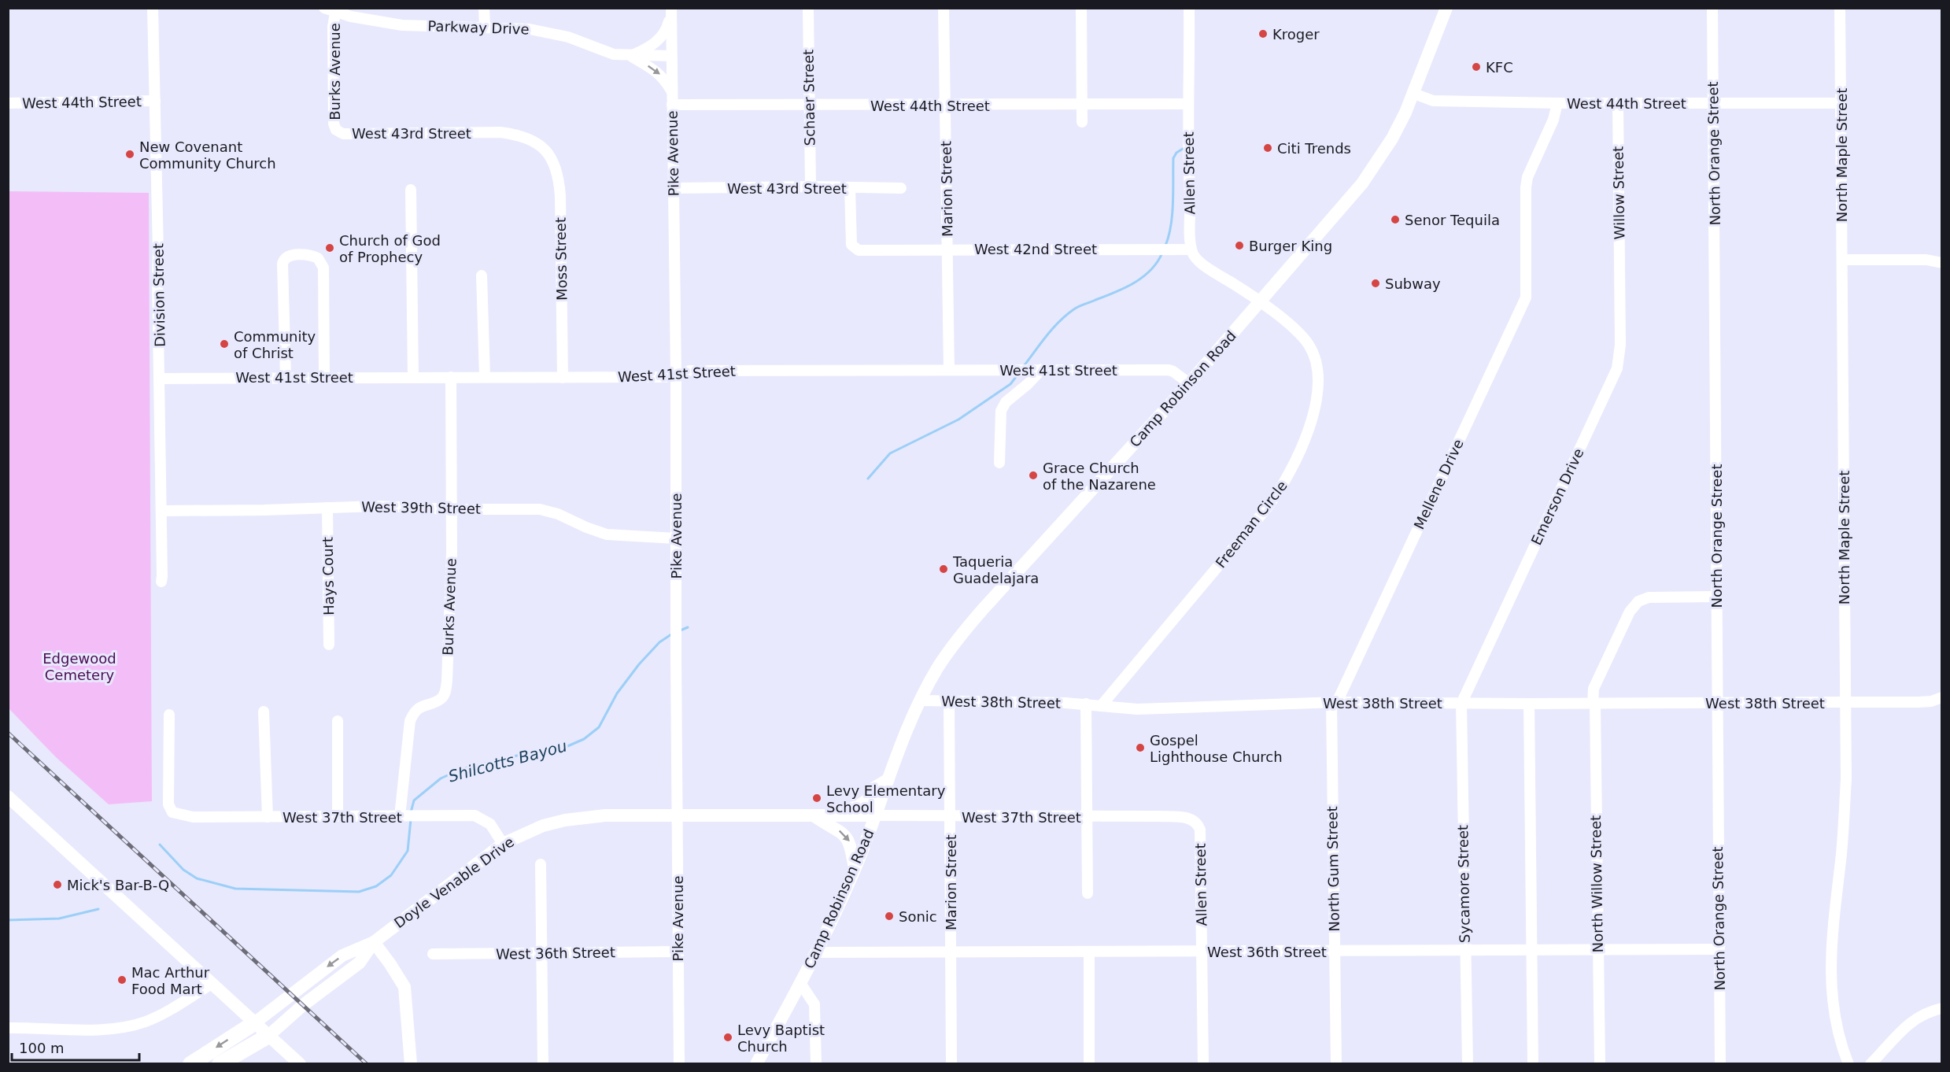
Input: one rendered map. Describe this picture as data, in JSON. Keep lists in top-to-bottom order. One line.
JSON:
{"streets":{"main road":["Camp Robinson Road","West 37th Street","Doyle Venable Drive"],"street":["Parkway Drive","Burks Avenue","Schaer Street","West 44th Street","West 43rd Street","Pike Avenue","North Orange Street","North Maple Street","Allen Street","Marion Street","Willow Street","West 42nd Street","Moss Street","Division Street","West 41st Street","Mellene Drive","Emerson Drive","West 39th Street","Freeman Circle","Hays Court","West 38th Street","North Gum Street","Sycamore Street","North Willow Street","West 36th Street"]},"crossings":[["Parkway Drive","Burks Avenue"],["Parkway Drive","Pike Avenue"],["Burks Avenue","West 43rd Street"],["Burks Avenue","West 41st Street"],["Burks Avenue","West 39th Street"],["Burks Avenue","West 37th Street"],["Schaer Street","West 44th Street"],["Schaer Street","West 43rd Street"],["West 44th Street","Pike Avenue"],["West 44th Street","North Orange Street"],["West 44th Street","North Maple Street"],["West 44th Street","Allen Street"],["West 44th Street","Marion Street"],["West 44th Street","Willow Street"],["West 44th Street","Division Street"],["West 44th Street","Camp Robinson Road"],["West 44th Street","Mellene Drive"],["West 43rd Street","Pike Avenue"],["West 43rd Street","West 42nd Street"],["West 43rd Street","Moss Street"],["Pike Avenue","West 41st Street"],["Pike Avenue","West 39th Street"],["Pike Avenue","West 37th Street"],["Pike Avenue","Doyle Venable Drive"],["Pike Avenue","West 36th Street"],["North Orange Street","West 38th Street"],["North Orange Street","North Willow Street"],["North Orange Street","West 36th Street"],["North Maple Street","West 38th Street"],["Allen Street","West 42nd Street"],["Allen Street","West 37th Street"],["Allen Street","West 36th Street"],["Marion Street","West 42nd Street"],["Marion Street","West 41st Street"],["Marion Street","West 38th Street"],["Marion Street","West 37th Street"],["Marion Street","West 36th Street"],["Willow Street","Emerson Drive"],["Moss Street","West 41st Street"],["Division Street","West 41st Street"],["Division Street","West 39th Street"],["West 41st Street","Camp Robinson Road"],["Camp Robinson Road","Freeman Circle"],["Camp Robinson Road","West 38th Street"],["Camp Robinson Road","West 37th Street"],["Camp Robinson Road","West 36th Street"],["Mellene Drive","West 38th Street"],["Mellene Drive","North Gum Street"],["Emerson Drive","West 38th Street"],["Emerson Drive","Sycamore Street"],["West 39th Street","Hays Court"],["Freeman Circle","West 38th Street"],["West 38th Street","North Gum Street"],["West 38th Street","Sycamore Street"],["West 38th Street","North Willow Street"],["West 37th Street","Doyle Venable Drive"],["North Gum Street","West 36th Street"],["Sycamore Street","West 36th Street"],["North Willow Street","West 36th Street"]],"water":["Shilcotts Bayou"],"parks":["Edgewood Cemetery"],"places":["Kroger","KFC","Citi Trends","New Covenant Community Church","Senor Tequila","Burger King","Church of God of Prophecy","Subway","Community of Christ","Grace Church of the Nazarene","Taqueria Guadelajara","Gospel Lighthouse Church","Levy Elementary School","Mick's Bar-B-Q","Sonic","Mac Arthur Food Mart","Levy Baptist Church"],"scale_bar":"100 m"}
